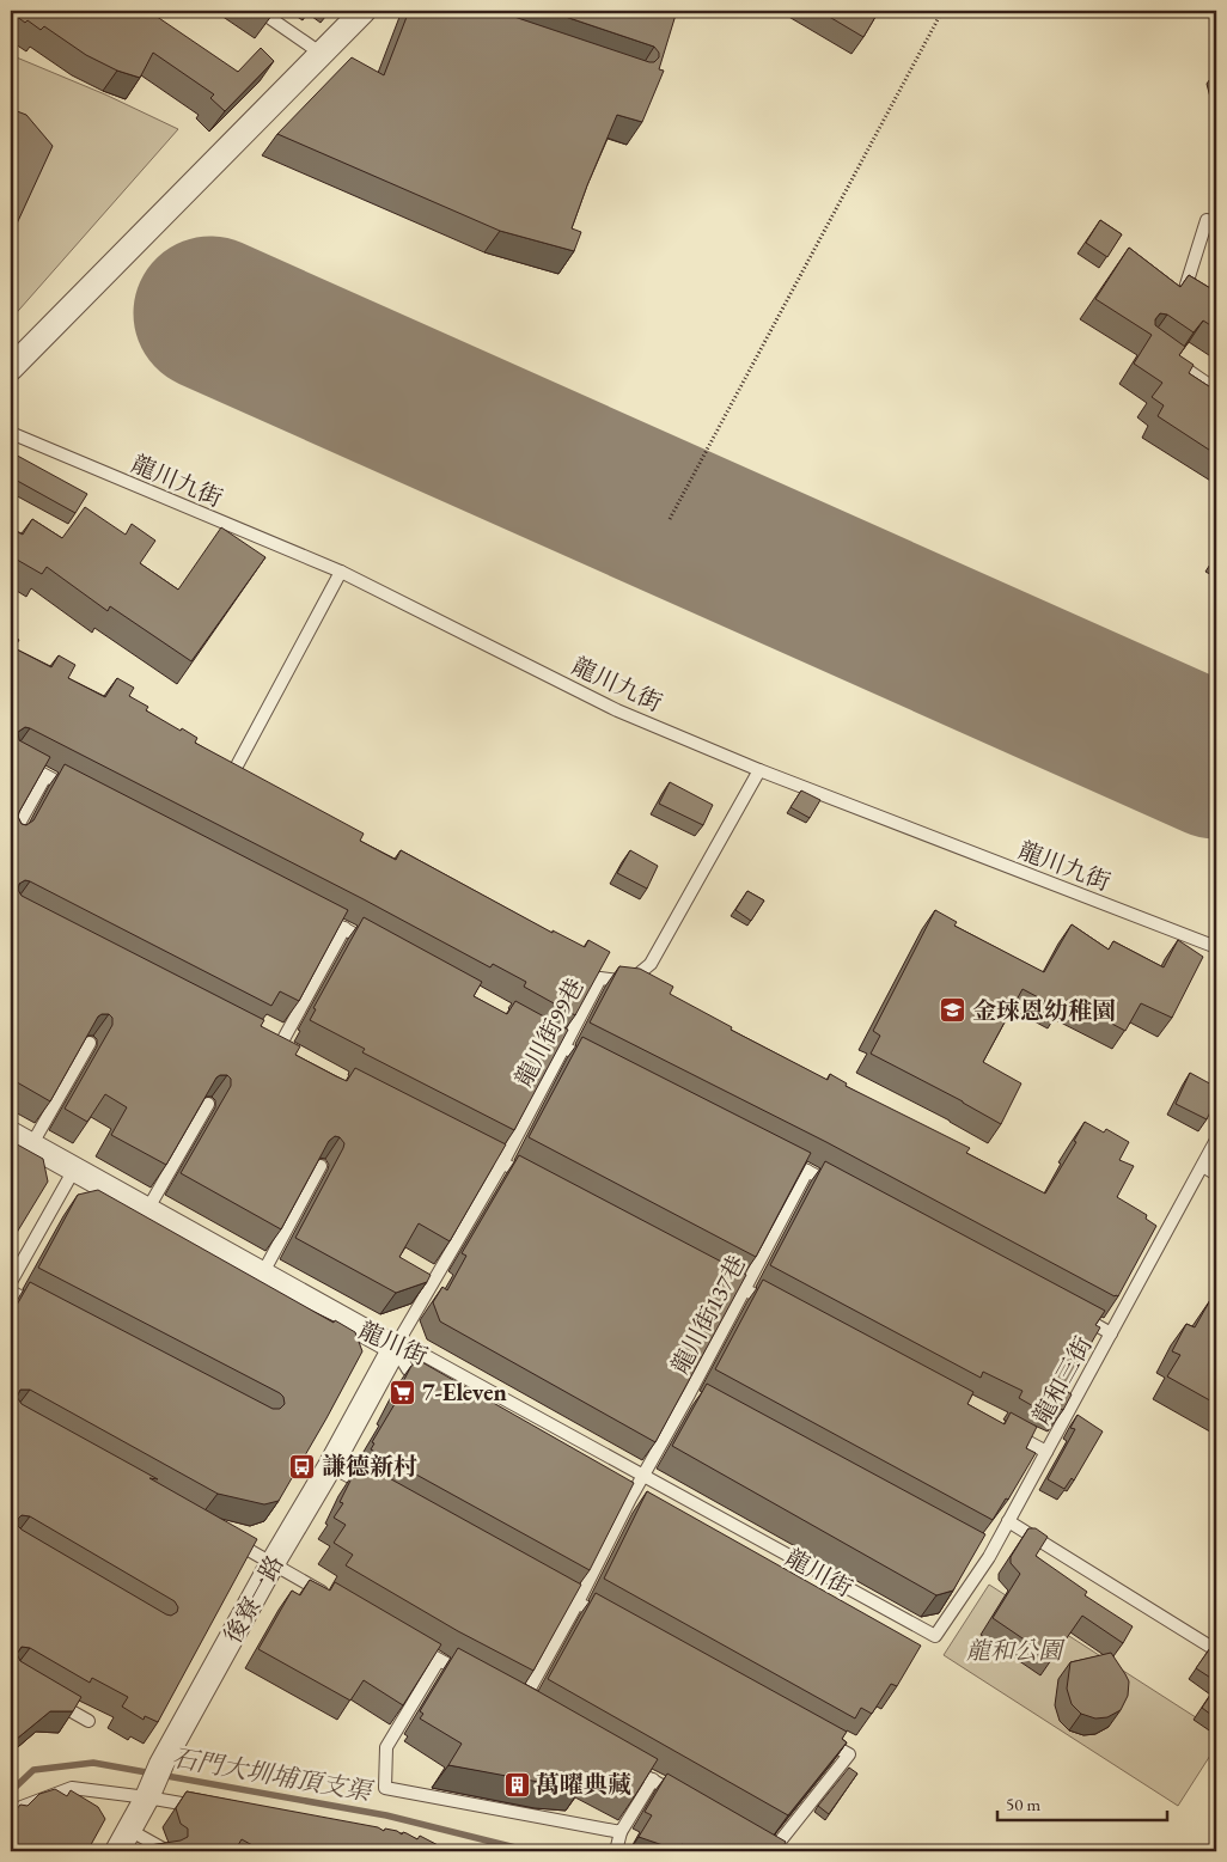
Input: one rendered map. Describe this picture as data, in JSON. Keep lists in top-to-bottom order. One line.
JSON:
{"streets":{"street":["龍川街","後寮一路"],"lane":["龍川九街","龍川街99巷","龍川街137巷","龍和三街"]},"crossings":[["龍川九街","龍川街99巷"],["龍川街99巷","龍川街"],["龍川街99巷","後寮一路"],["龍川街137巷","龍川街"],["龍川街","龍和三街"],["龍川街","後寮一路"]],"water":["石門大圳埔頂支渠"],"parks":["龍和公園"],"places":{"school or university":["金琜恩幼稚園"],"supermarket":["7-Eleven"],"bus stop":["謙德新村"],"building":["萬曜典藏"]},"scale_bar":"50 m"}
